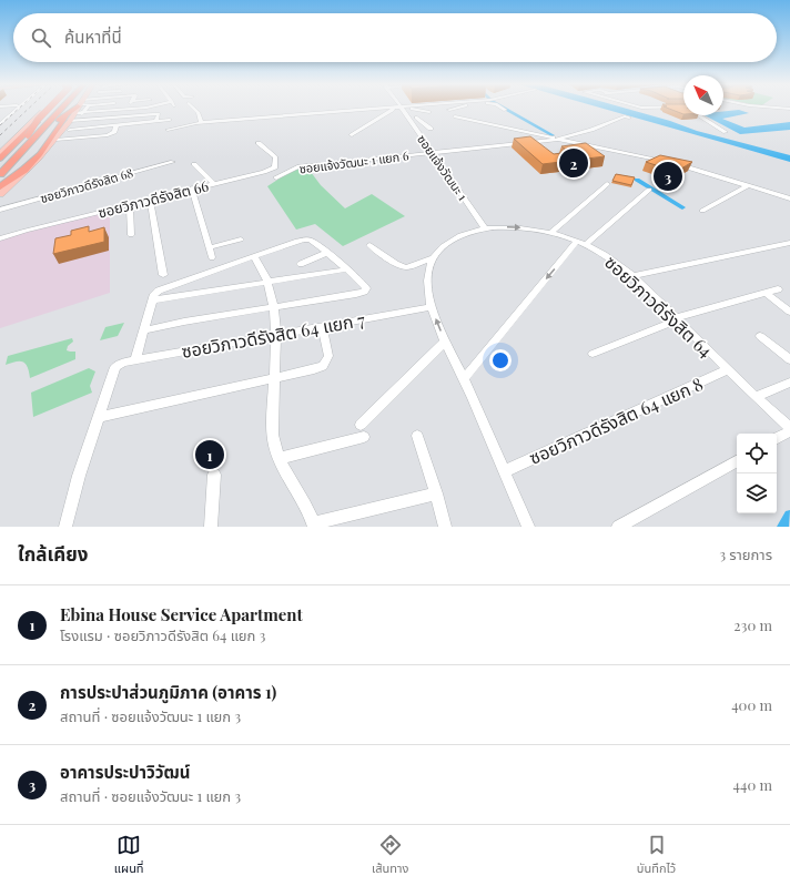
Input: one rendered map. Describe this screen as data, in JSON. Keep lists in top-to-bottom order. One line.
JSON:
{"streets":{"street":["ซอยแจ้งวัฒนะ 1 แยก 6","ซอยแจ้งวัฒนะ 1","ซอยวิภาวดีรังสิต 68","ซอยวิภาวดีรังสิต 66","ซอยวิภาวดีรังสิต 64","ซอยวิภาวดีรังสิต 64 แยก 7","ซอยวิภาวดีรังสิต 64 แยก 8"]},"crossings":[["ซอยแจ้งวัฒนะ 1 แยก 6","ซอยแจ้งวัฒนะ 1"],["ซอยแจ้งวัฒนะ 1","ซอยวิภาวดีรังสิต 64"],["ซอยวิภาวดีรังสิต 64","ซอยวิภาวดีรังสิต 64 แยก 7"],["ซอยวิภาวดีรังสิต 64","ซอยวิภาวดีรังสิต 64 แยก 8"]],"north":"top left","page":{"search":"ค้นหาที่นี่","pins":["2","3","1"],"heading":["ใกล้เคียง","3 รายการ"],"list":[{"mark":"1","name":"Ebina House Service Apartment","note":"โรงแรม · ซอยวิภาวดีรังสิต 64 แยก 3","value":"230 m"},{"mark":"2","name":"การประปาส่วนภูมิภาค (อาคาร 1)","note":"สถานที่ · ซอยแจ้งวัฒนะ 1 แยก 3","value":"400 m"},{"mark":"3","name":"อาคารประปาวิวัฒน์","note":"สถานที่ · ซอยแจ้งวัฒนะ 1 แยก 3","value":"440 m"}],"nav":["แผนที่","เส้นทาง","บันทึกไว้"]}}
